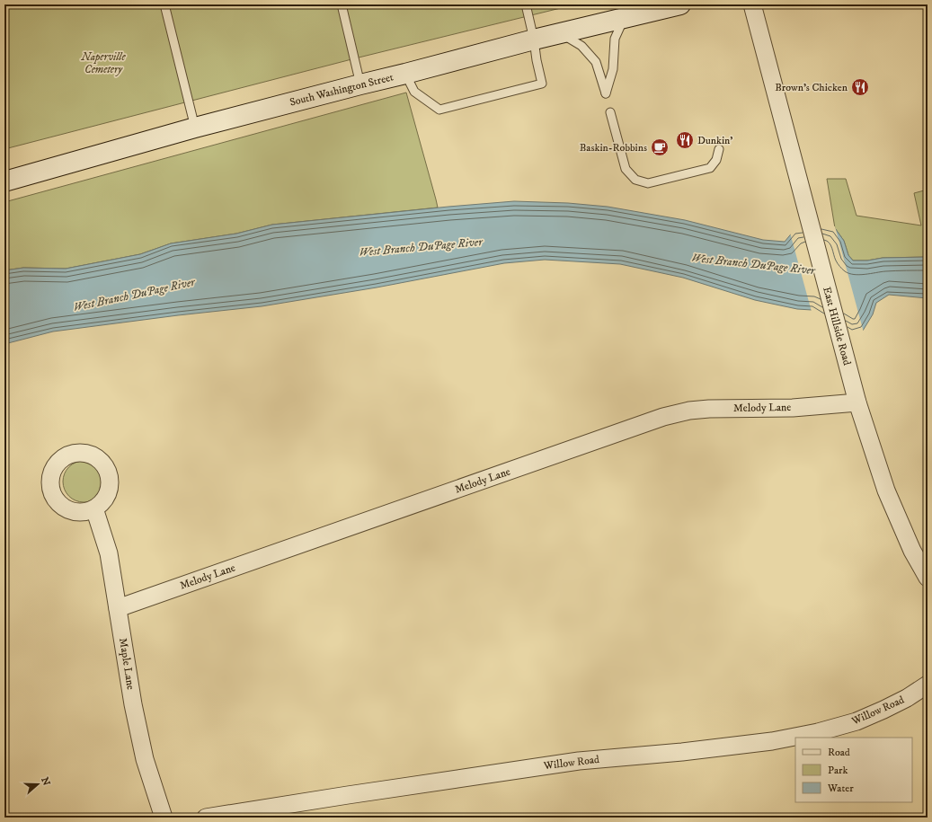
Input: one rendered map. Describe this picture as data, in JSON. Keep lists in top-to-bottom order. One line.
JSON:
{"streets":{"main road":["South Washington Street"],"street":["East Hillside Road","Melody Lane","Maple Lane","Willow Road"]},"crossings":[["East Hillside Road","Melody Lane"],["Melody Lane","Maple Lane"]],"water":["West Branch DuPage River"],"parks":["Naperville Cemetery"],"places":{"restaurant":["Brown's Chicken","Dunkin'"],"cafe":["Baskin-Robbins"]},"legend":["Road","Park","Water"],"north":"right"}
